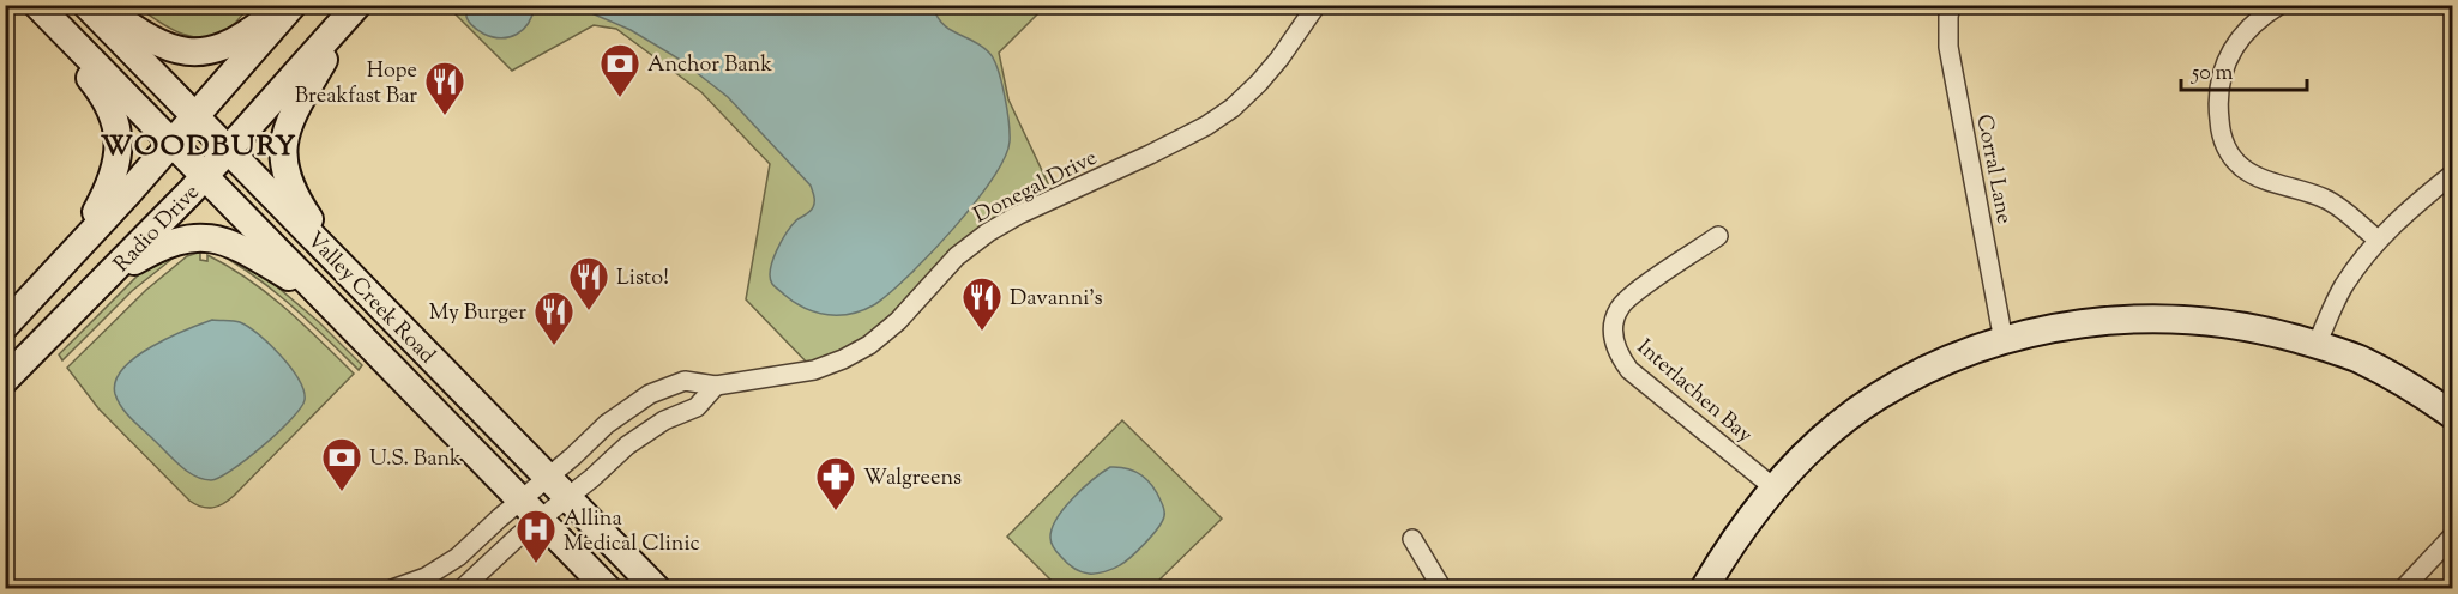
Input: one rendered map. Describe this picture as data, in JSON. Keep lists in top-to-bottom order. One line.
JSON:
{"streets":{"main road":["Radio Drive","Valley Creek Road"],"street":["Corral Lane","Donegal Drive","Interlachen Bay"]},"crossings":[["Donegal Drive","Valley Creek Road"],["Radio Drive","Valley Creek Road"]],"districts":["WOODBURY"],"places":{"bank":["Anchor Bank","U.S. Bank"],"restaurant":["Hope Breakfast Bar","Listo!","Davanni's","My Burger"],"pharmacy":["Walgreens"],"hospital":["Allina Medical Clinic"]},"scale_bar":"50 m"}
